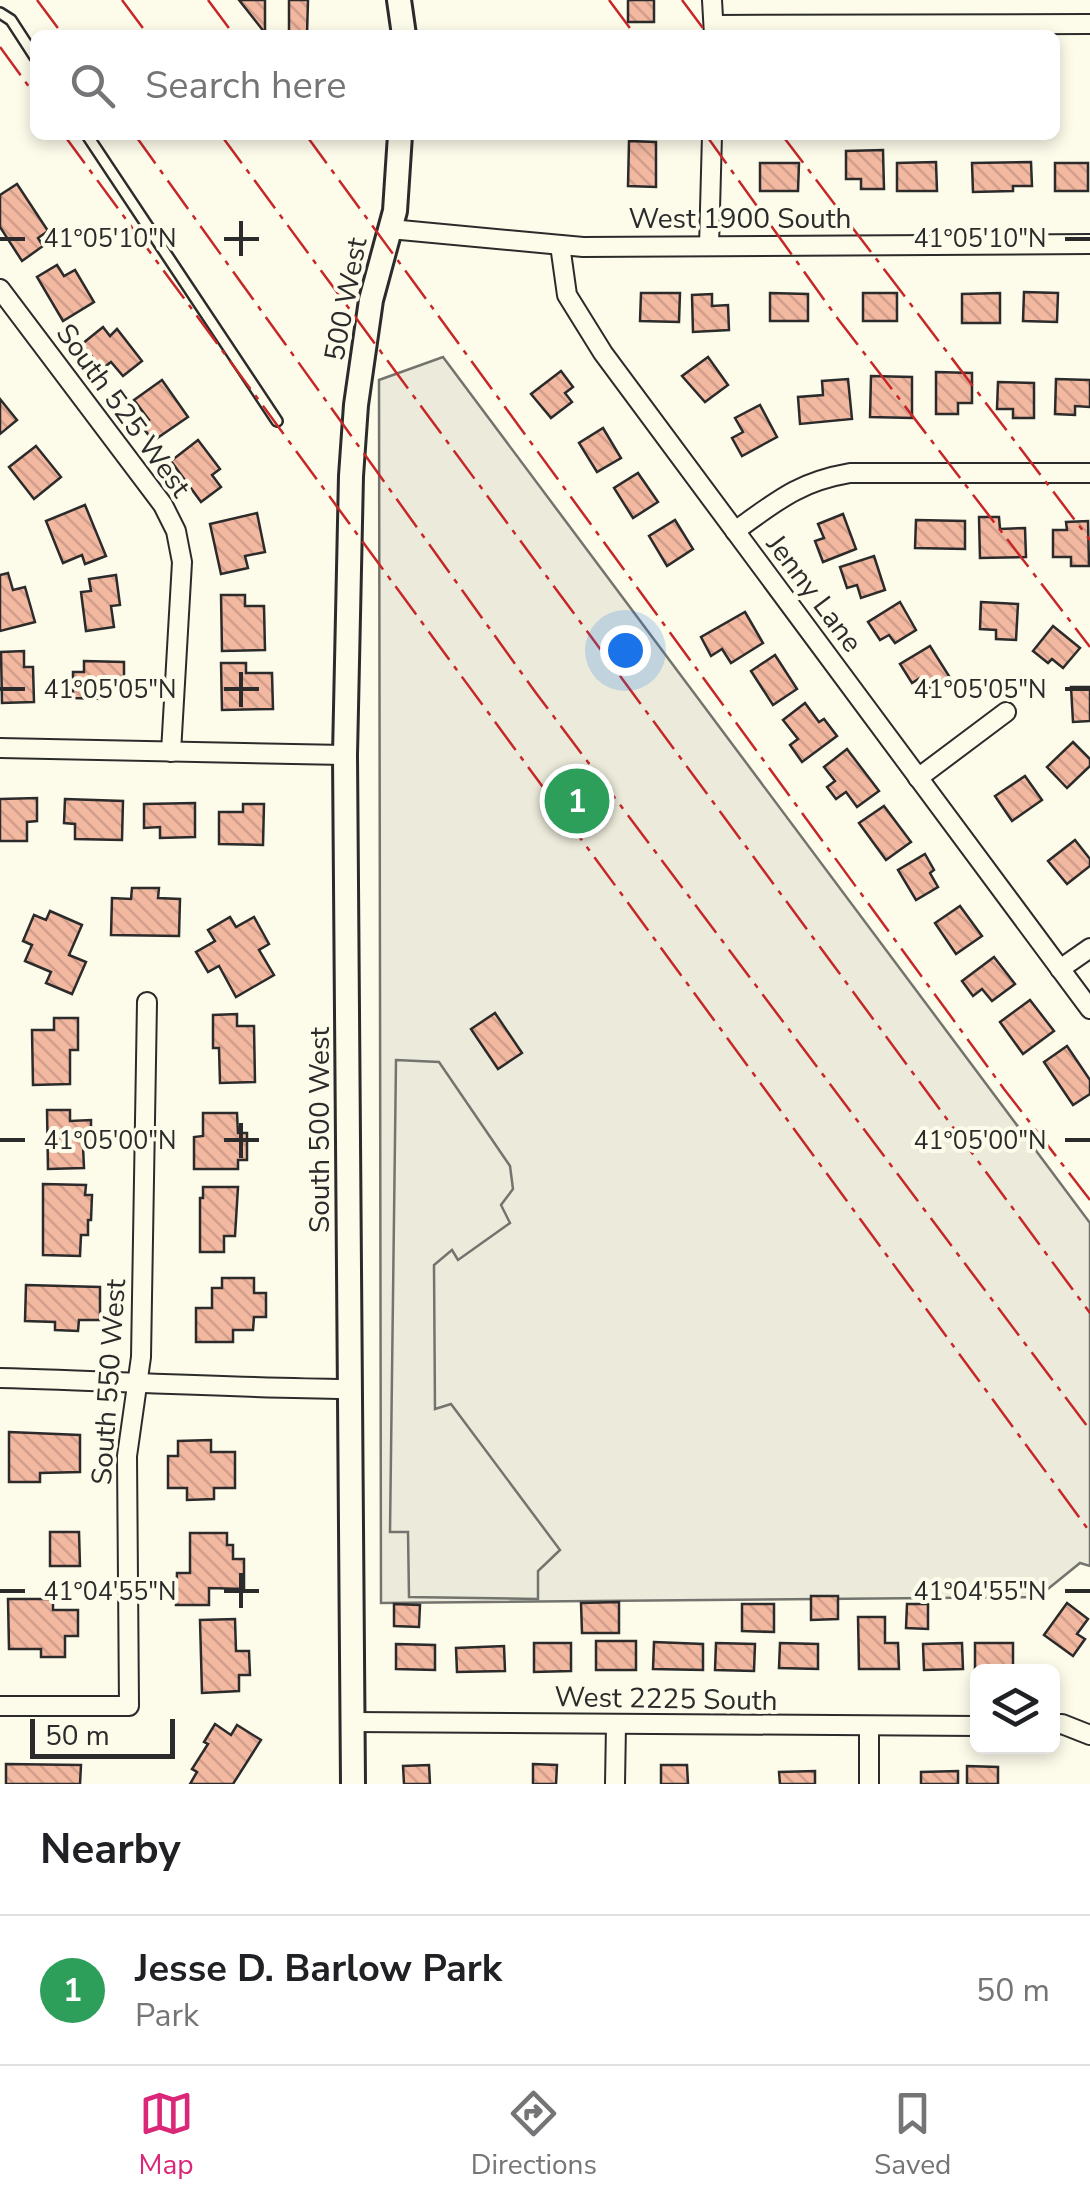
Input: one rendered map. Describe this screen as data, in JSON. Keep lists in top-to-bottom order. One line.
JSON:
{"streets":{"street":["West 1900 South","500 West","South 525 West","Jenny Lane","South 500 West","South 550 West","West 2225 South"]},"crossings":[["West 1900 South","500 West"],["West 1900 South","Jenny Lane"],["500 West","South 500 West"],["South 500 West","West 2225 South"]],"scale_bar":"50 m","page":{"search":"Search here","pins":"1","scale":"50 m","heading":"Nearby","list":[{"mark":"1","name":"Jesse D. Barlow Park","note":"Park","value":"50 m"}],"nav":["Map","Directions","Saved"]},"coordinates":["41°05'10\"N","41°05'05\"N","41°05'00\"N","41°04'55\"N"]}
